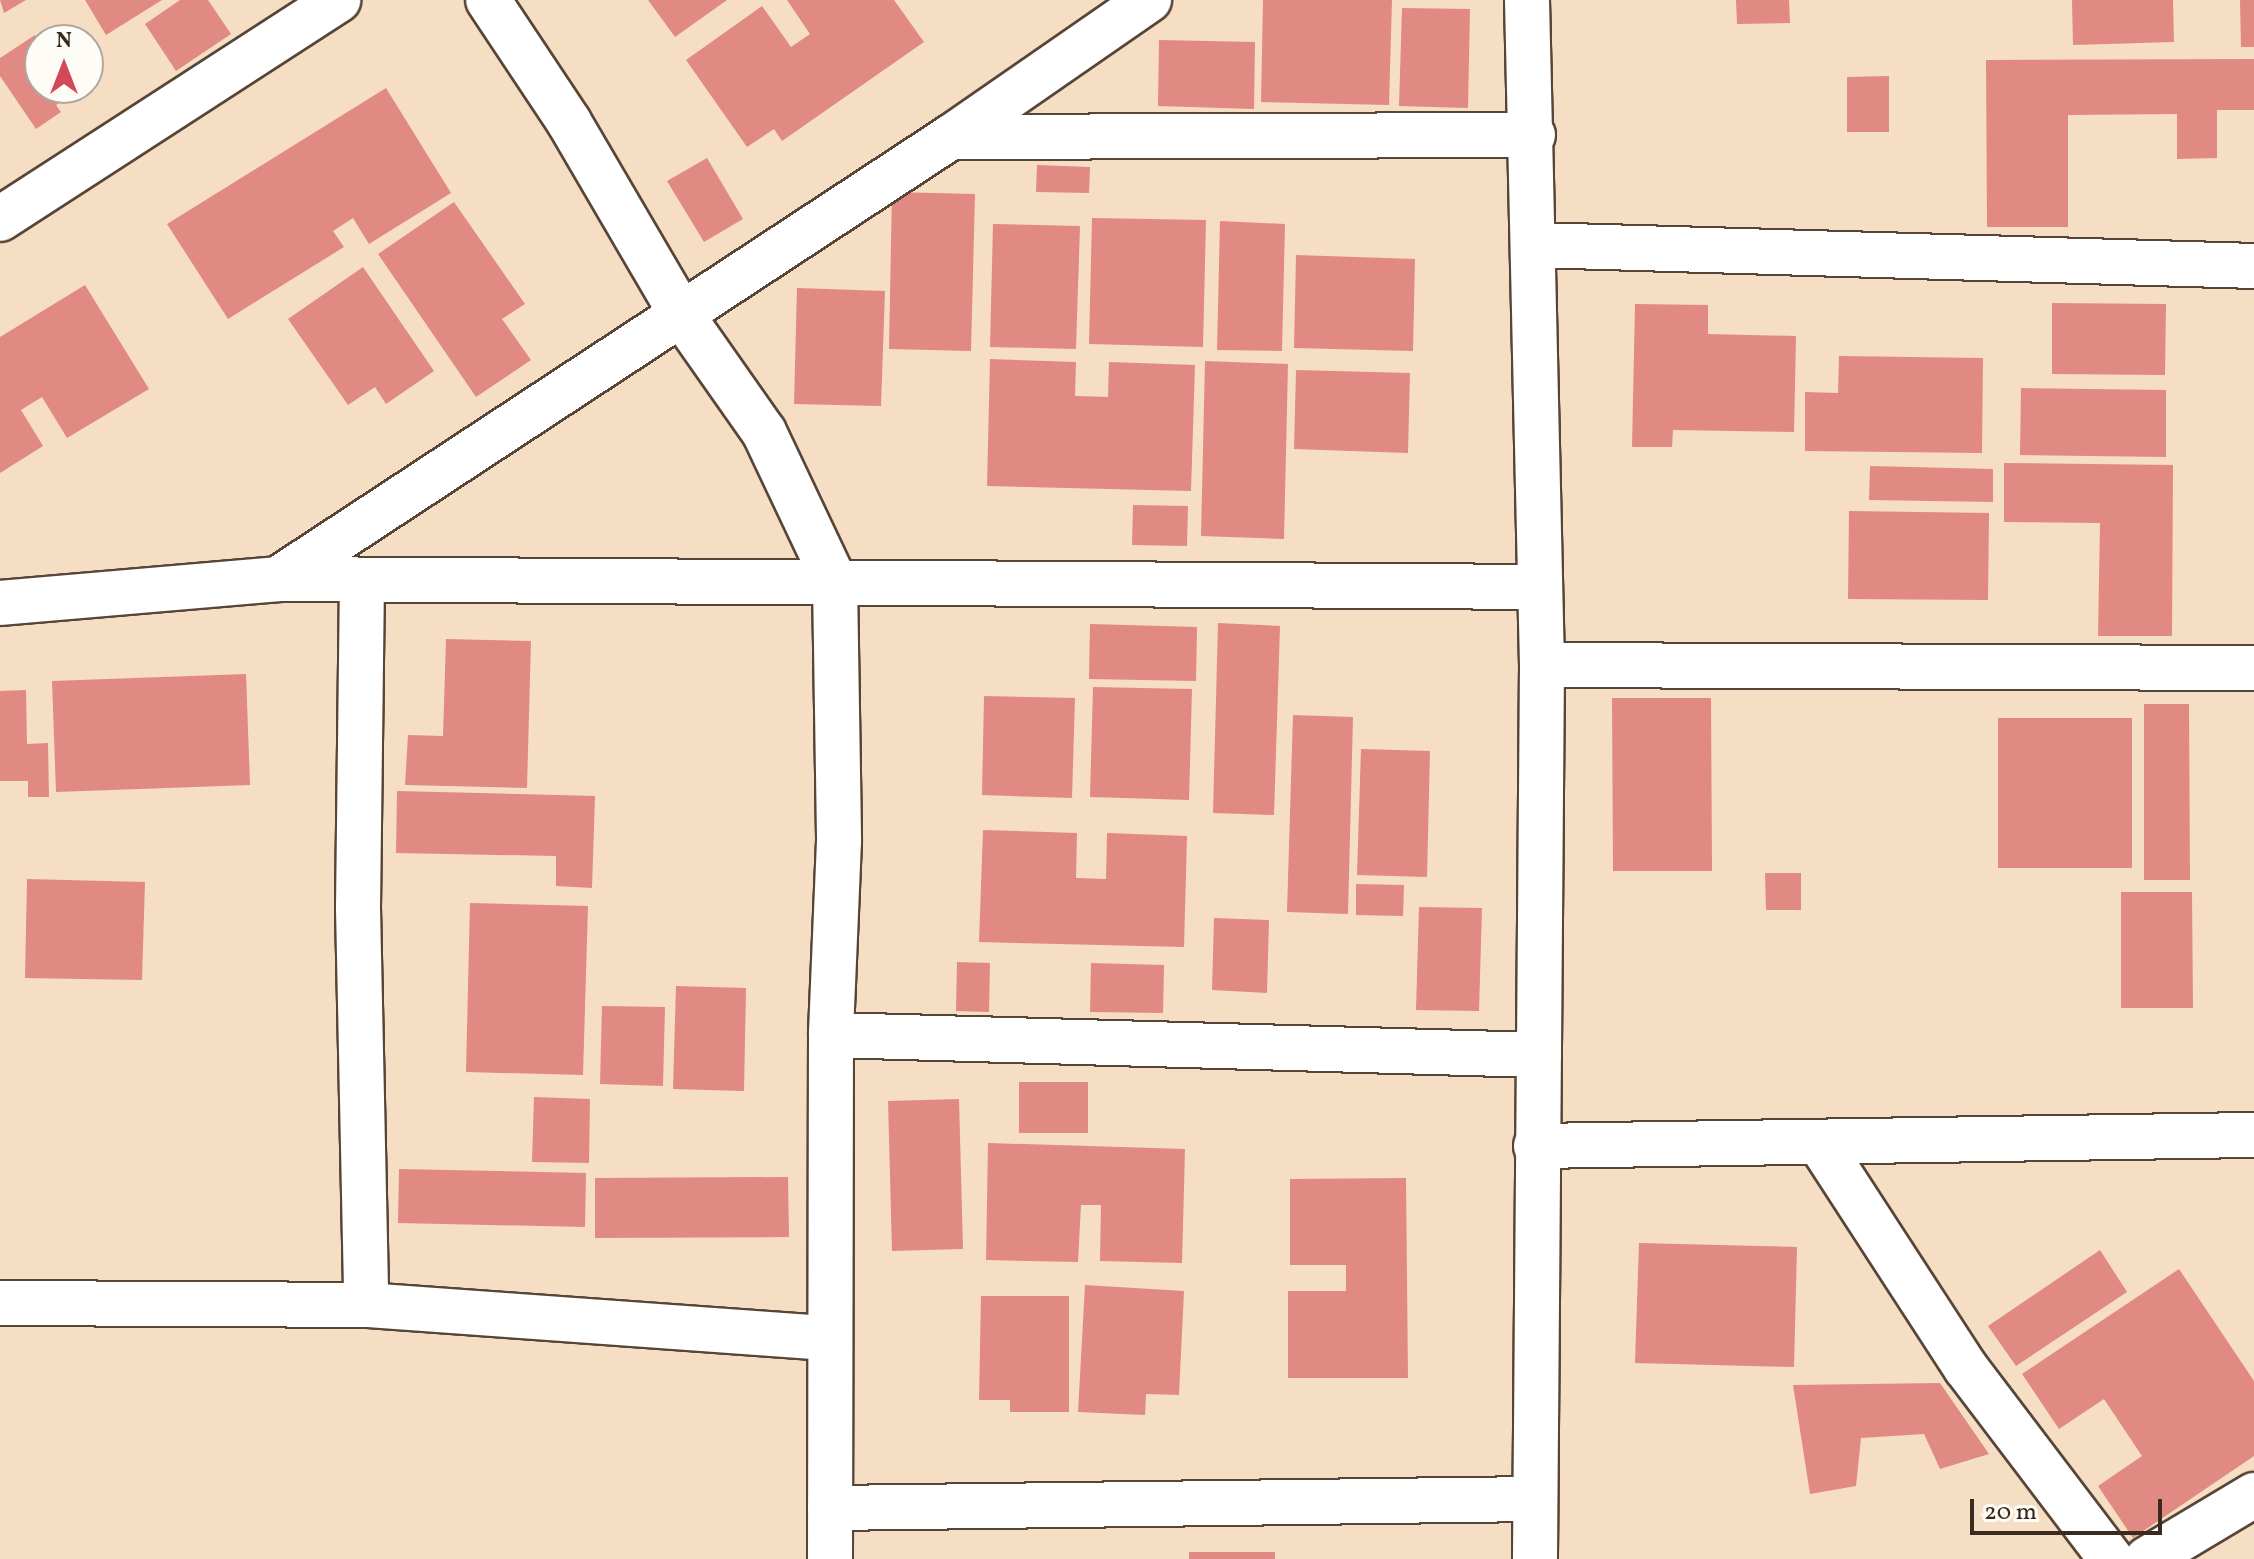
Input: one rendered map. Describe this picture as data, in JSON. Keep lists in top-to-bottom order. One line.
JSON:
{"scale_bar":"20 m","north":"top"}
